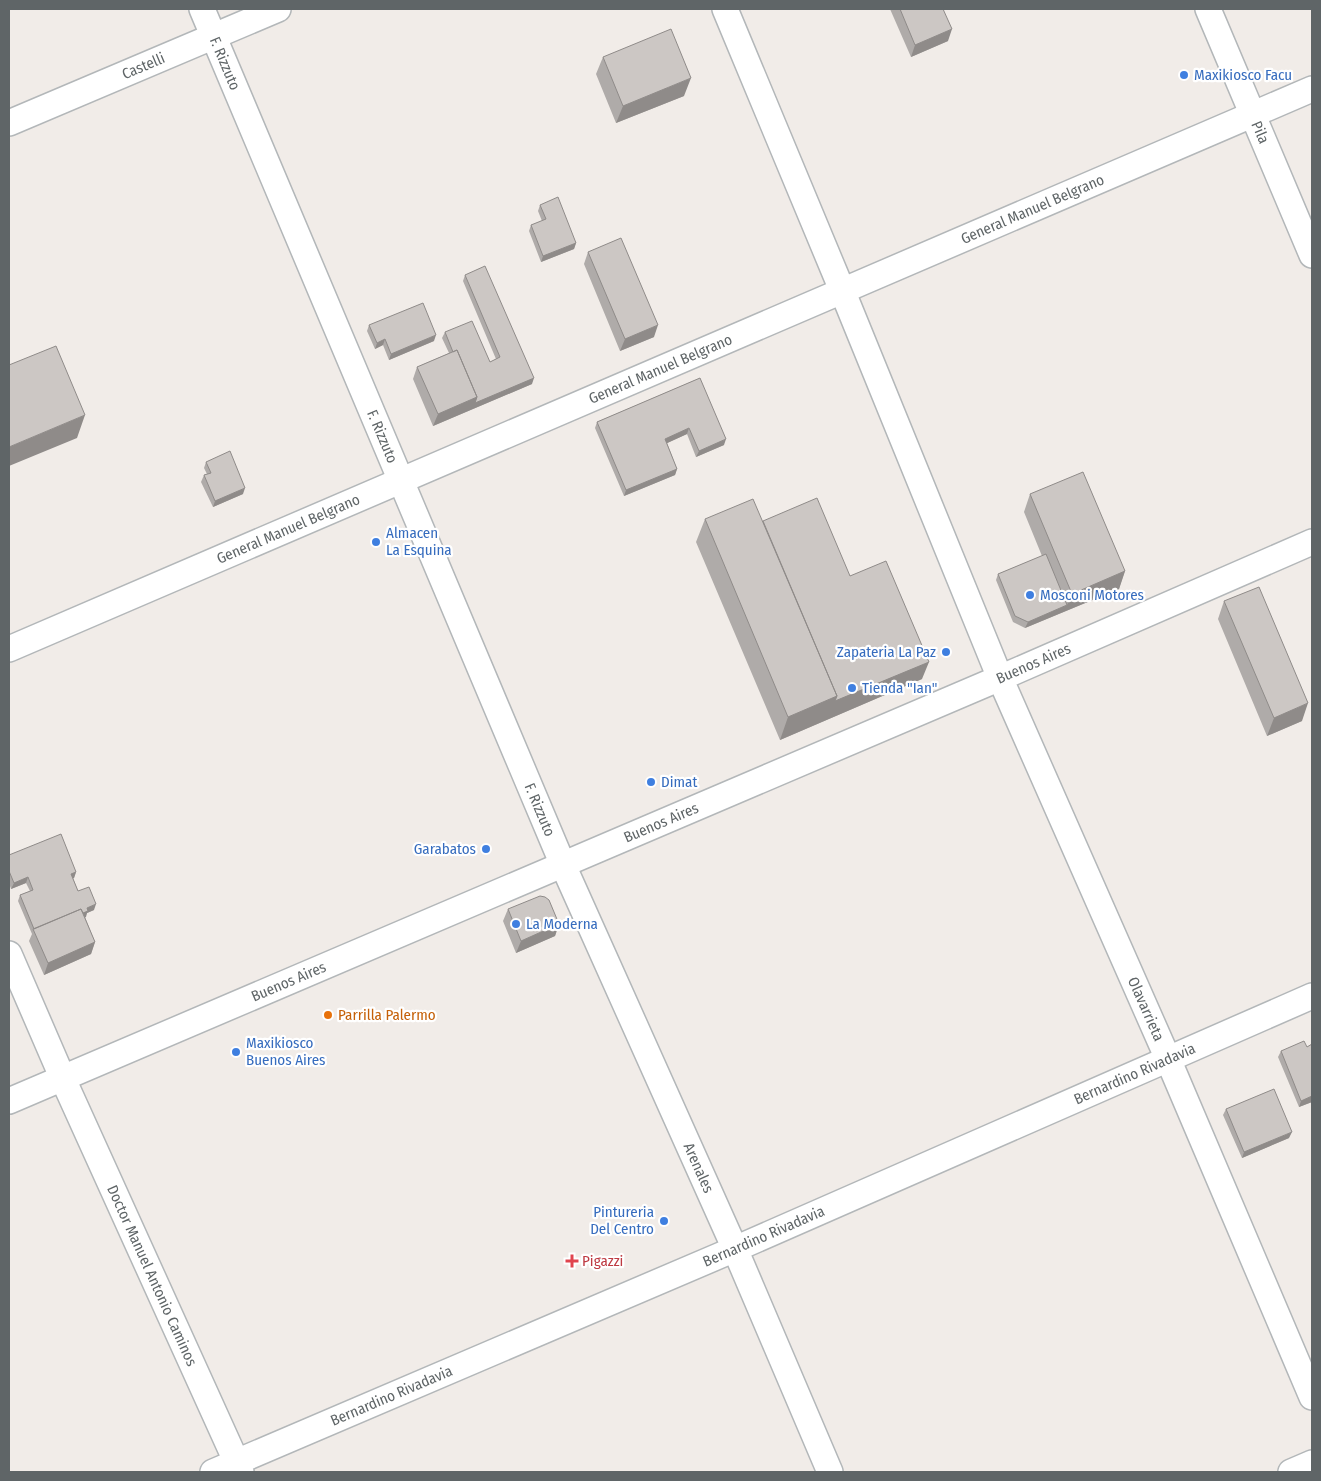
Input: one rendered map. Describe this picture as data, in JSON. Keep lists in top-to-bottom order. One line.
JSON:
{"streets":{"street":["F. Rizzuto","Castelli","Pila","General Manuel Belgrano","Buenos Aires","Olavarrieta","Bernardino Rivadavia","Arenales","Doctor Manuel Antonio Caminos"]},"crossings":[["F. Rizzuto","Castelli"],["F. Rizzuto","General Manuel Belgrano"],["F. Rizzuto","Buenos Aires"],["F. Rizzuto","Arenales"],["Pila","General Manuel Belgrano"],["General Manuel Belgrano","Olavarrieta"],["Buenos Aires","Olavarrieta"],["Buenos Aires","Arenales"],["Buenos Aires","Doctor Manuel Antonio Caminos"],["Olavarrieta","Bernardino Rivadavia"],["Bernardino Rivadavia","Arenales"],["Bernardino Rivadavia","Doctor Manuel Antonio Caminos"]],"places":{"other":["Maxikiosco Facu","Almacen La Esquina","Mosconi Motores","Zapateria La Paz","Tienda \"Ian\"","Dimat","Garabatos","La Moderna","Parrilla Palermo","Maxikiosco Buenos Aires","Pintureria Del Centro"],"health":["Pigazzi"]}}
